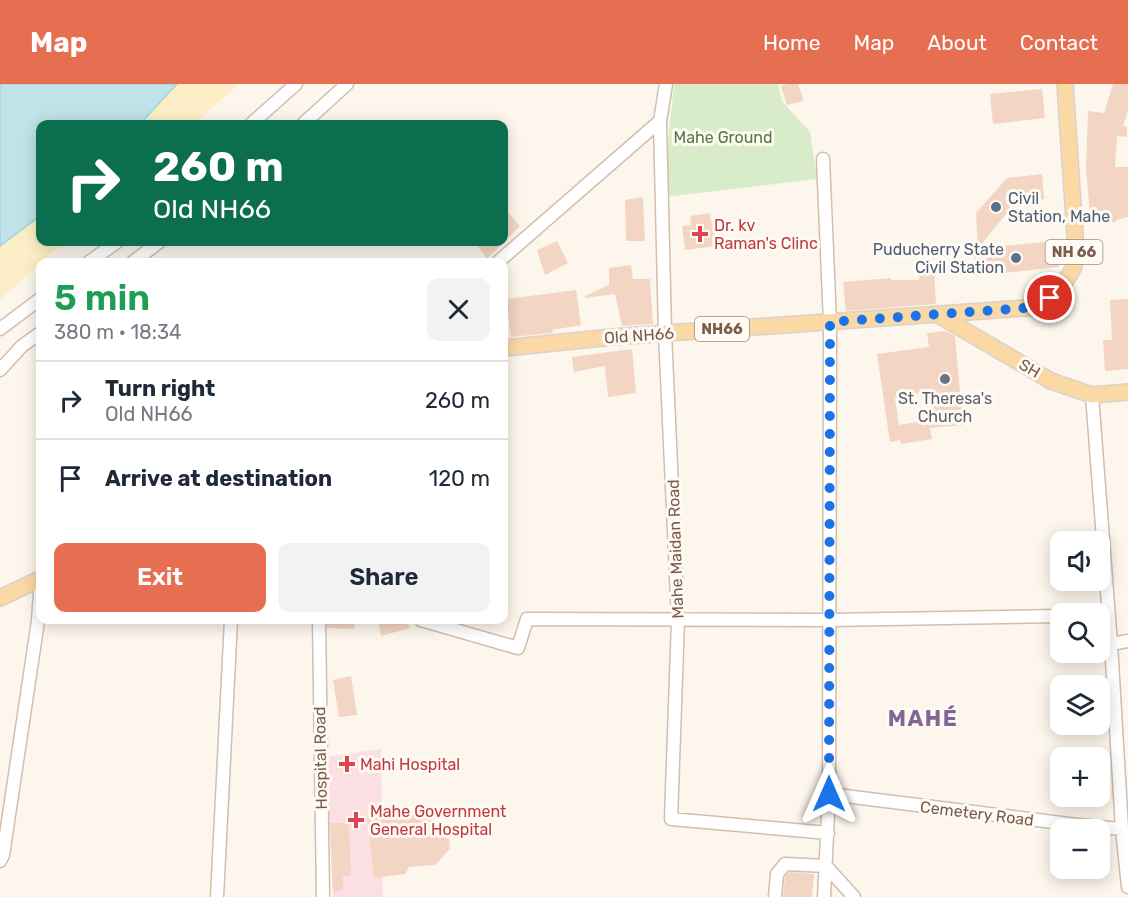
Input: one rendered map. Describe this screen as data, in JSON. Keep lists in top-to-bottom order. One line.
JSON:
{"streets":{"main road":["NH 66","NH66","Old NH66","SH"],"street":["Mahe Maidan Road","Hospital Road","Cemetery Road"]},"crossings":[["Old NH66","SH"],["Old NH66","Mahe Maidan Road"]],"districts":["MAHÉ"],"parks":["Mahe Ground"],"places":{"other":["Civil Station, Mahe","Puducherry State Civil Station","St. Theresa's Church"],"health":["Dr. kv Raman's Clinc","Mahi Hospital","Mahe Government General Hospital"]},"page":{"header":"Map","nav":["Home","Map","About","Contact"],"turn":["260 m","Old NH66"],"heading":["5 min","380 m · 18:34"],"list":[{"name":"Turn right","note":"Old NH66","value":"260 m"},{"name":"Arrive at destination","value":"120 m"}],"map_buttons":["+","−"],"buttons":["Exit","Share"]}}
